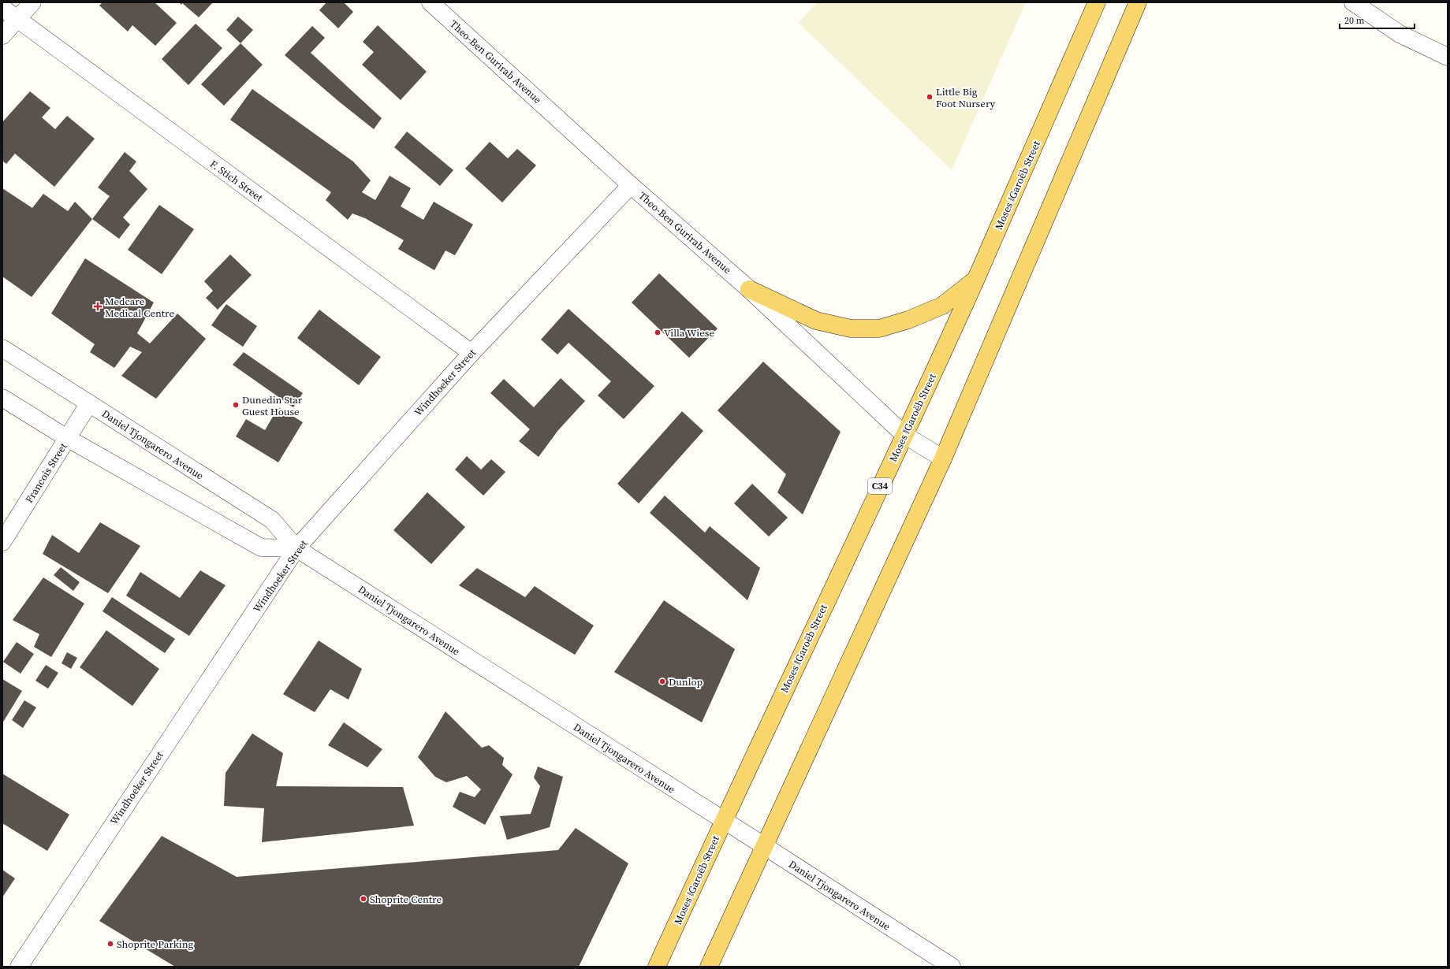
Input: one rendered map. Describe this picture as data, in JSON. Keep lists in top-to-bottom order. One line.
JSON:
{"streets":{"main road":["Moses ǁGaroëb Street","C34"],"street":["Theo-Ben Gurirab Avenue","F. Stich Street","Windhoeker Street","Daniel Tjongarero Avenue","Francois Street"]},"crossings":[["Theo-Ben Gurirab Avenue","Moses ǁGaroëb Street"],["Theo-Ben Gurirab Avenue","Windhoeker Street"],["F. Stich Street","Windhoeker Street"],["Moses ǁGaroëb Street","Daniel Tjongarero Avenue"],["Windhoeker Street","Daniel Tjongarero Avenue"],["Daniel Tjongarero Avenue","Francois Street"]],"places":{"other":["Little Big Foot Nursery","Villa Wiese","Dunedin Star Guest House","Dunlop","Shoprite Centre","Shoprite Parking"],"health":["Medcare Medical Centre"]},"scale_bar":"20 m"}
